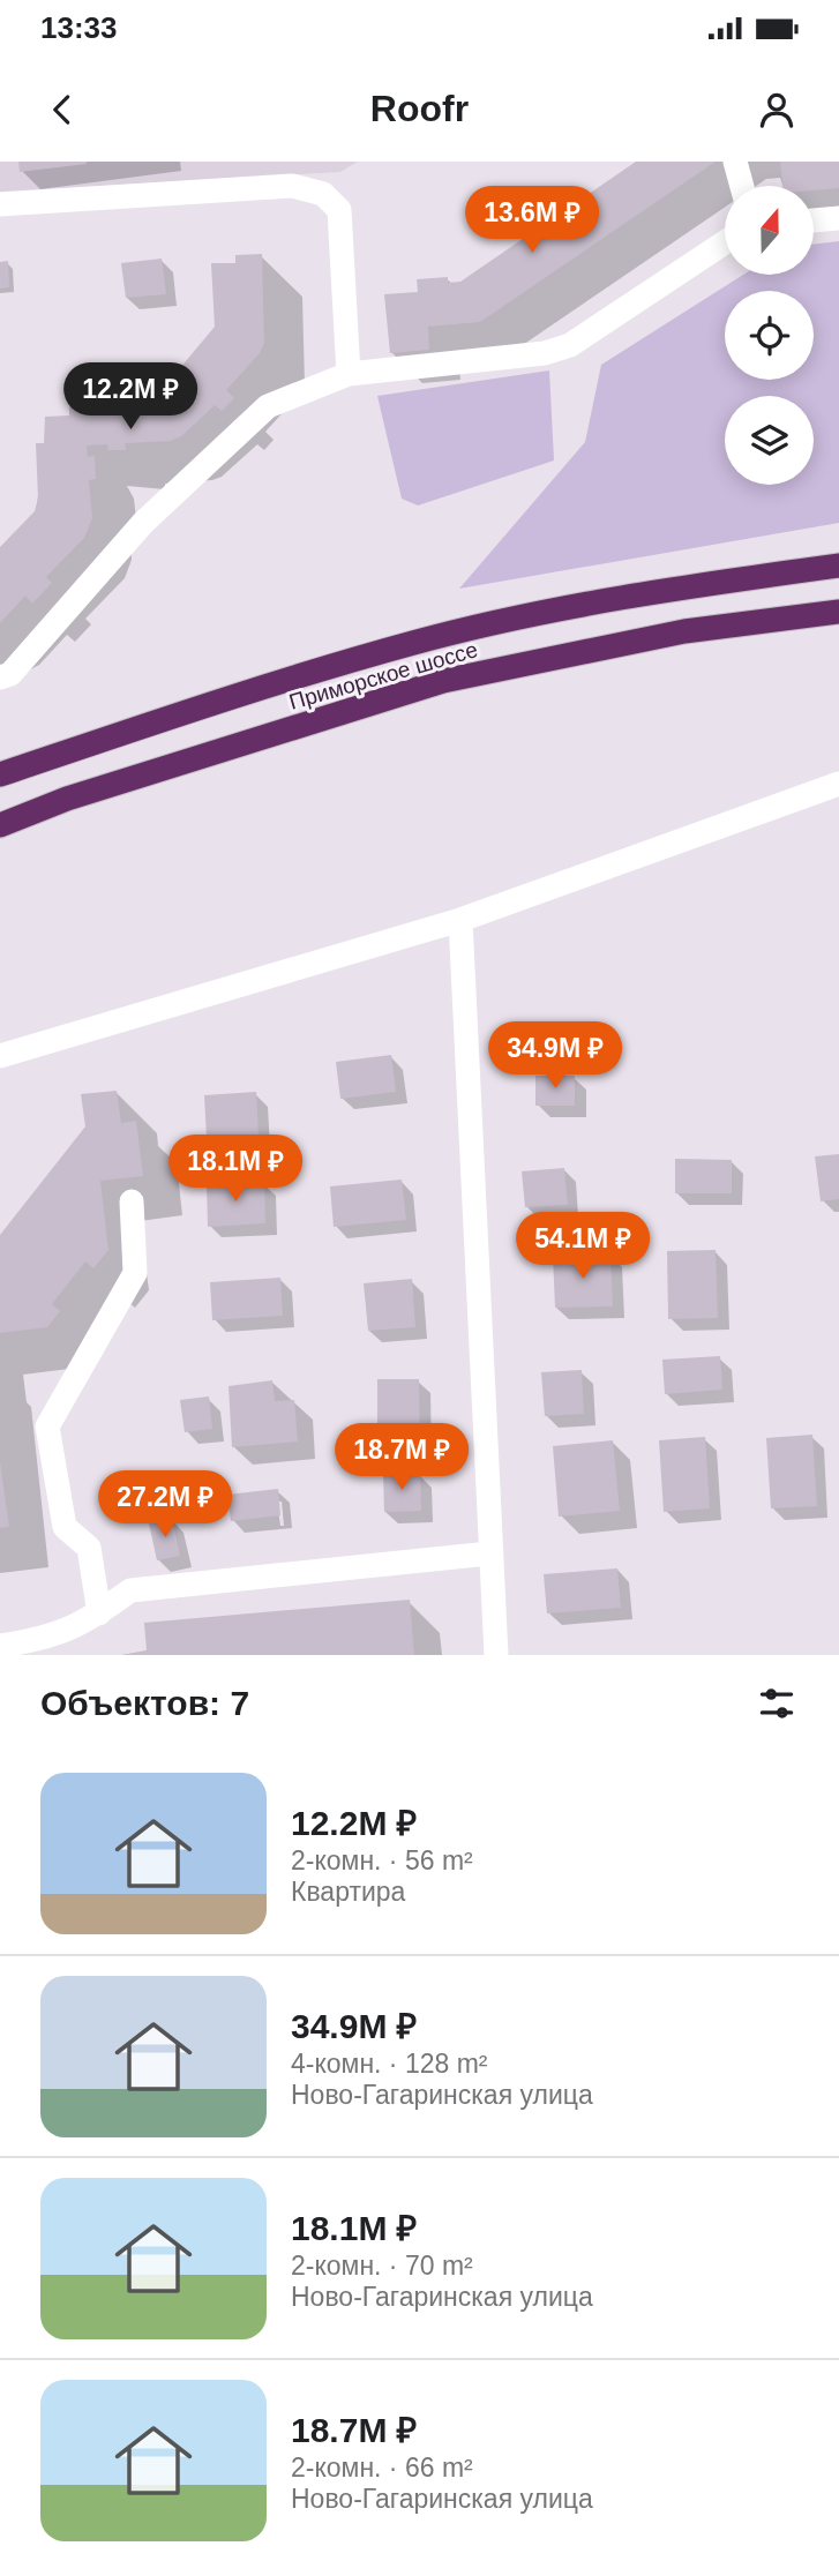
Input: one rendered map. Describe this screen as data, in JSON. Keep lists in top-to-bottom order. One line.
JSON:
{"streets":{"highway":["Приморское шоссе"]},"north":"top","page":{"status":"13:33","header":"Roofr","price":["13.6M ₽","12.2M ₽","34.9M ₽","18.1M ₽","54.1M ₽","18.7M ₽","27.2M ₽"],"heading":"Объектов: 7","list":[{"name":"12.2M ₽","note":"2-комн. · 56 m² · Квартира"},{"name":"34.9M ₽","note":"4-комн. · 128 m² · Ново-Гагаринская улица"},{"name":"18.1M ₽","note":"2-комн. · 70 m² · Ново-Гагаринская улица"},{"name":"18.7M ₽","note":"2-комн. · 66 m² · Ново-Гагаринская улица"}]}}
